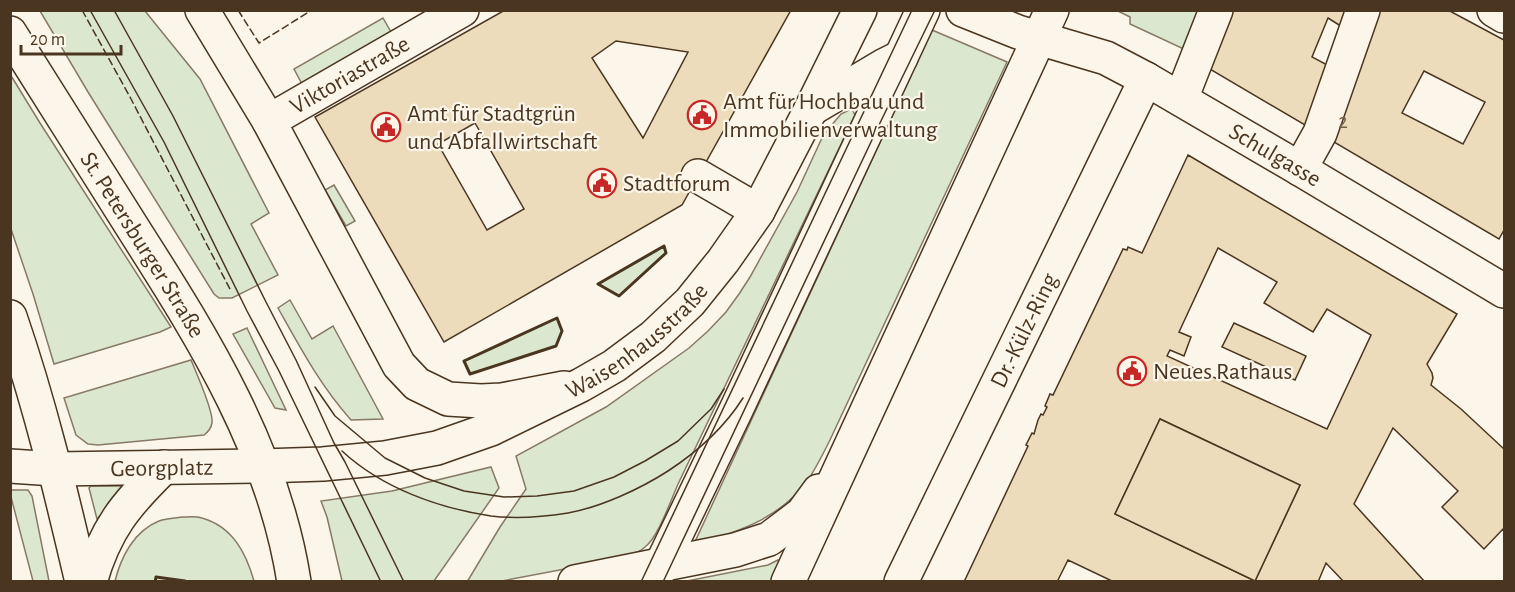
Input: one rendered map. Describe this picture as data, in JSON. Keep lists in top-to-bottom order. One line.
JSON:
{"streets":{"main road":["Viktoriastraße","Schulgasse","St. Petersburger Straße","Dr.-Külz-Ring","Waisenhausstraße","Georgplatz"]},"crossings":[["Schulgasse","Dr.-Külz-Ring"],["St. Petersburger Straße","Waisenhausstraße"],["St. Petersburger Straße","Georgplatz"],["Waisenhausstraße","Georgplatz"]],"places":{"public building":["Amt für Hochbau und Immobilienverwaltung","Amt für Stadtgrün und Abfallwirtschaft","Stadtforum","Neues Rathaus"]},"house_numbers":["2"],"scale_bar":"20 m"}
